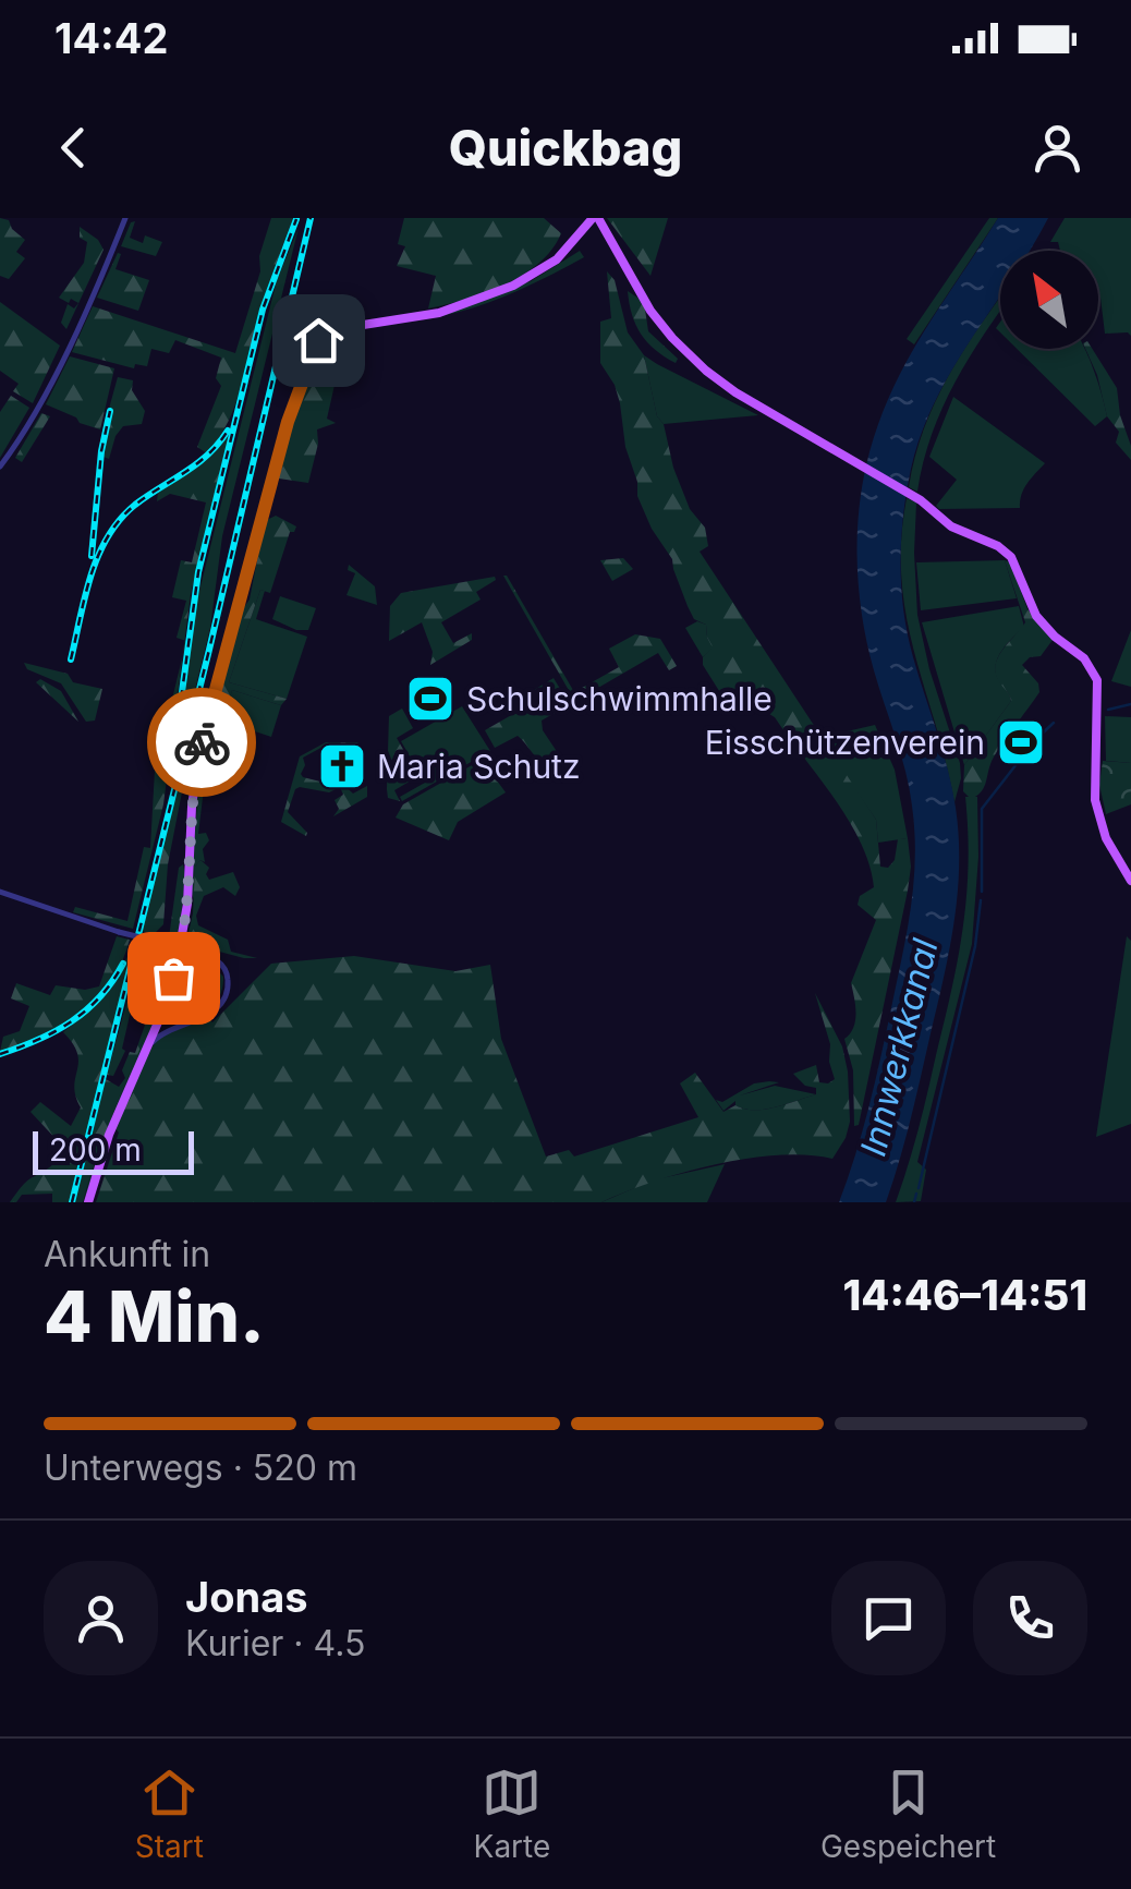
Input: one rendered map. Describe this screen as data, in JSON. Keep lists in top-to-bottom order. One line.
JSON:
{"water":["Innwerkkanal"],"places":{"sports":["Schulschwimmhalle","Eisschützenverein"],"church":["Maria Schutz"]},"scale_bar":"200 m","north":"top left","page":{"status":"14:42","header":"Quickbag","scale":"200 m","heading":["4 Min.","Ankunft in","14:46–14:51"],"panel":["Jonas","Kurier · 4.5"],"bar":"Unterwegs · 520 m","tabs":["Start","Karte","Gespeichert"]}}
